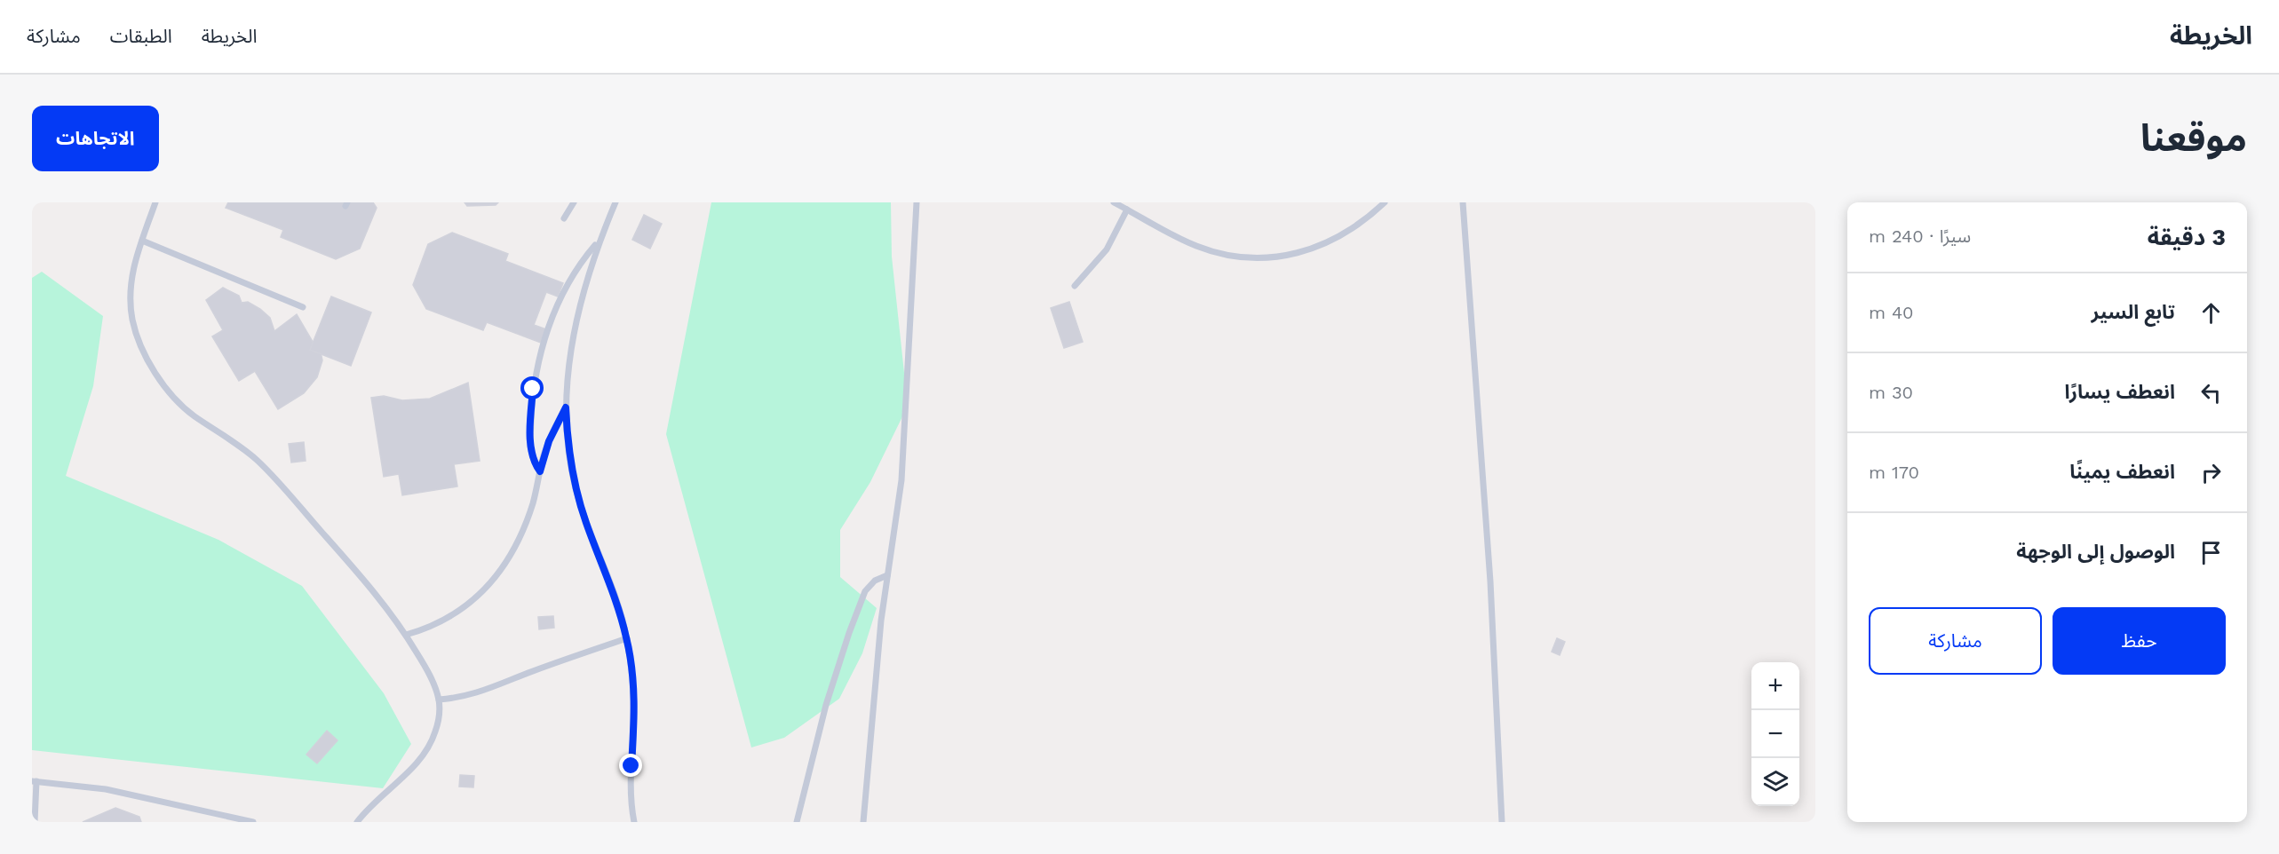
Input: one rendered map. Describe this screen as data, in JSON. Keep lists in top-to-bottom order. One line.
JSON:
{"page":{"header":"الخريطة","nav":["الخريطة","الطبقات","مشاركة"],"title":"موقعنا","buttons":["الاتجاهات",["حفظ","مشاركة"]],"heading":["3 دقيقة","سيرًا · 240 m"],"list":[["تابع السير","40 m"],["انعطف يسارًا","30 m"],["انعطف يمينًا","170 m"],"الوصول إلى الوجهة"],"map_buttons":["+","−"]}}
